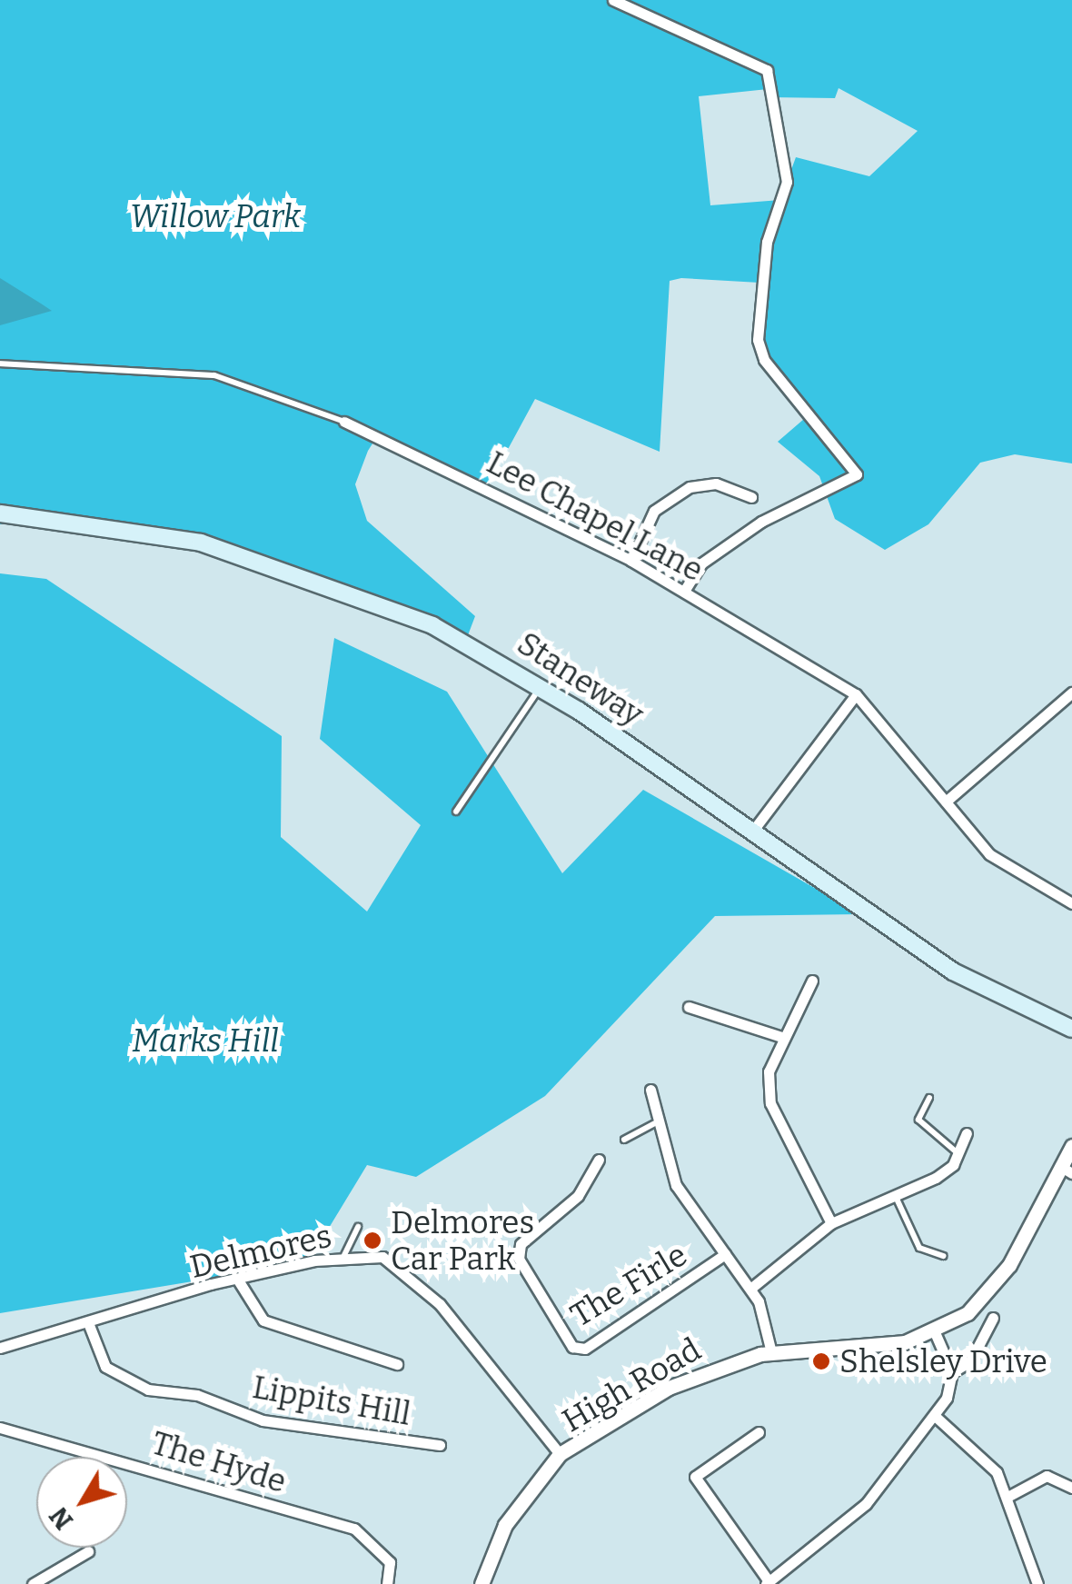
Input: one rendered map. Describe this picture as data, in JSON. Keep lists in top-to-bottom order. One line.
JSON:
{"streets":{"main road":["Staneway"],"street":["Lee Chapel Lane","Delmores","The Firle","High Road","Lippits Hill","The Hyde"]},"crossings":[["Delmores","High Road"],["Delmores","Lippits Hill"]],"parks":["Willow Park","Marks Hill"],"places":["Delmores Car Park","Shelsley Drive"],"north":"bottom left"}
